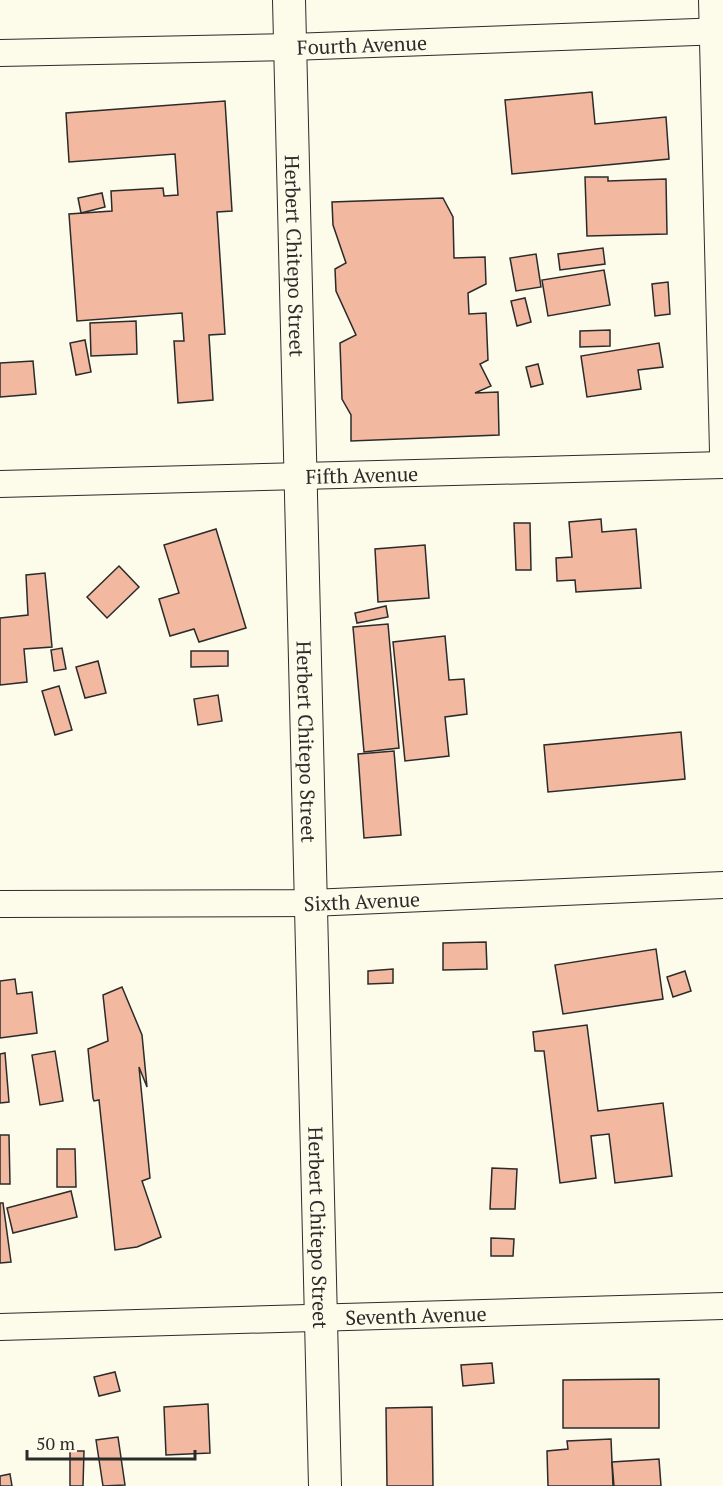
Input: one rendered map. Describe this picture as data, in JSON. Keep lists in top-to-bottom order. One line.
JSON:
{"streets":{"main road":["Herbert Chitepo Street"],"street":["Fourth Avenue","Fifth Avenue","Sixth Avenue","Seventh Avenue"]},"crossings":[["Fourth Avenue","Herbert Chitepo Street"],["Herbert Chitepo Street","Fifth Avenue"],["Herbert Chitepo Street","Sixth Avenue"],["Herbert Chitepo Street","Seventh Avenue"]],"scale_bar":"50 m"}
